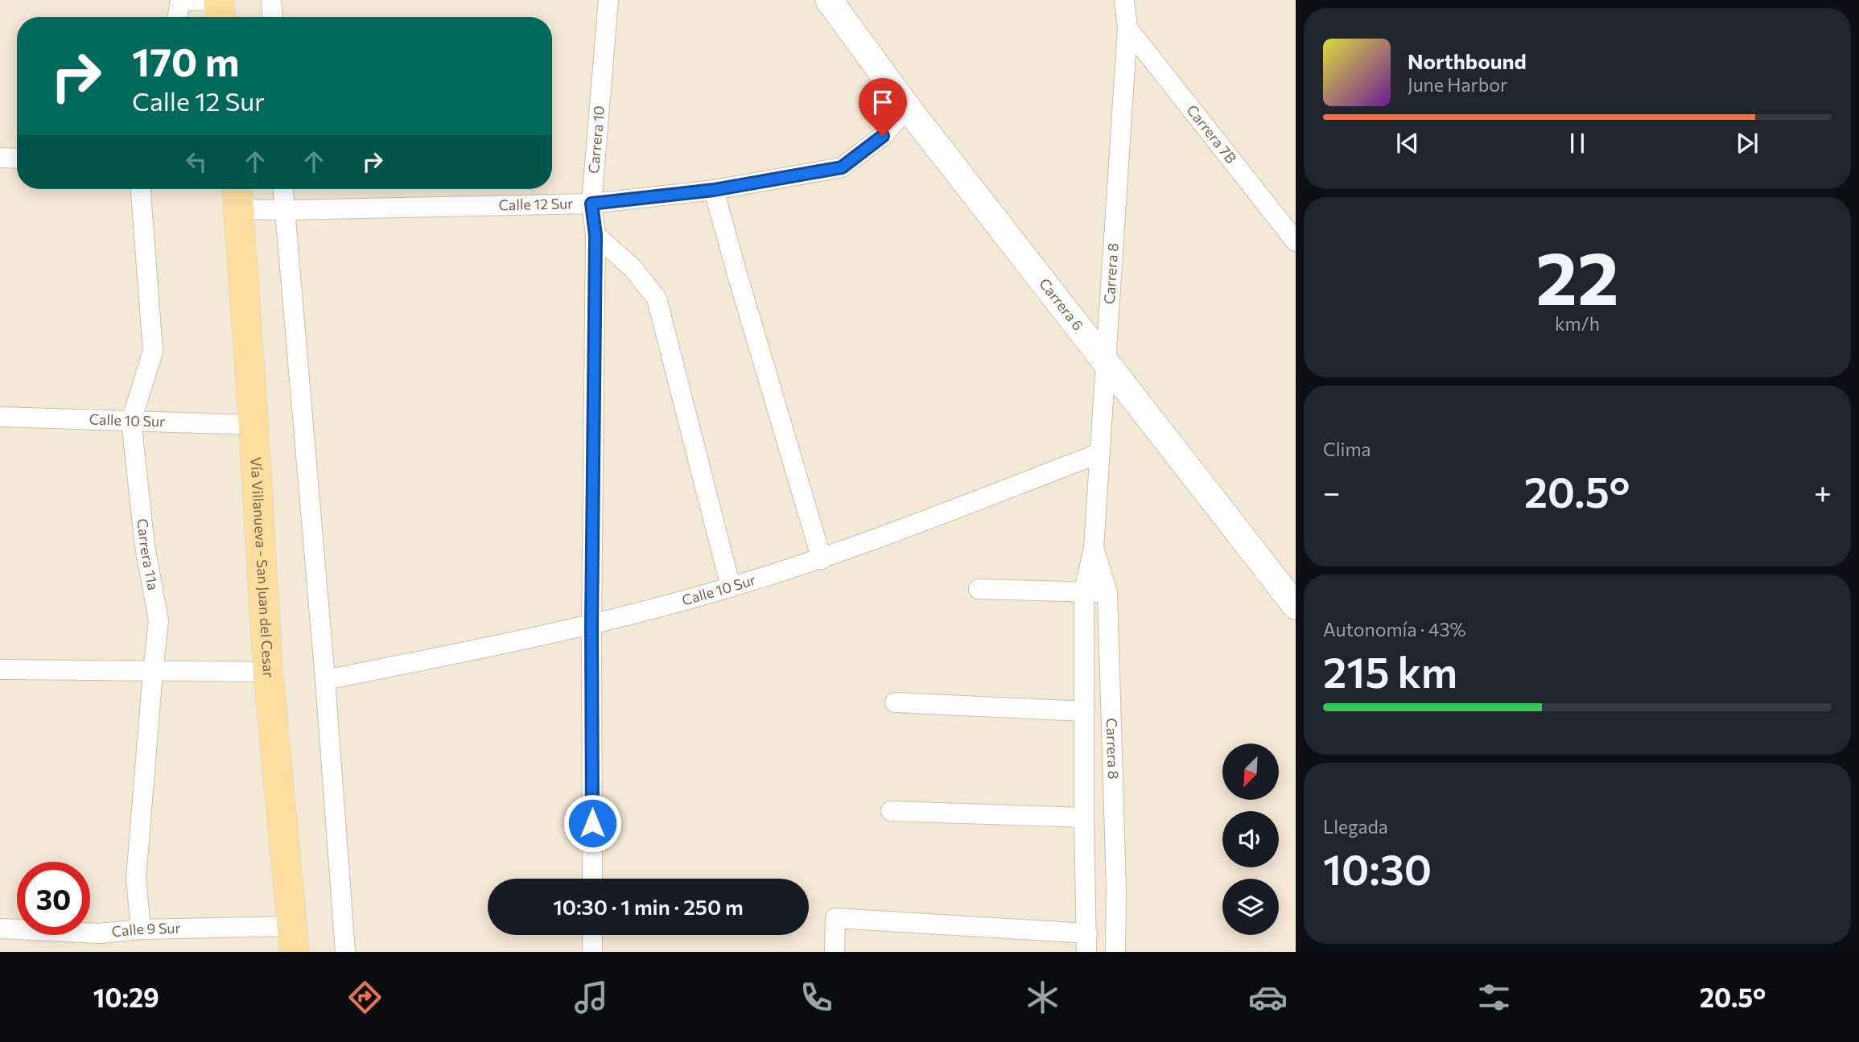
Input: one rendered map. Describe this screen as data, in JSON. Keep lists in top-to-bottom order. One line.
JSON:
{"streets":{"main road":["Vía Villanueva - San Juan del Cesar"],"street":["Carrera 7B","Carrera 10","Calle 12 Sur","Carrera 8","Carrera 6","Calle 10 Sur","Carrera 11a","Calle 9 Sur"]},"crossings":[["Carrera 7B","Carrera 8"],["Carrera 10","Calle 12 Sur"],["Carrera 10","Calle 10 Sur"],["Calle 12 Sur","Carrera 6"],["Calle 12 Sur","Vía Villanueva - San Juan del Cesar"],["Carrera 8","Carrera 6"],["Carrera 8","Calle 10 Sur"],["Calle 10 Sur","Carrera 11a"],["Calle 10 Sur","Vía Villanueva - San Juan del Cesar"],["Carrera 11a","Calle 9 Sur"],["Vía Villanueva - San Juan del Cesar","Calle 9 Sur"]],"north":"bottom left","page":{"turn":["170 m","Calle 12 Sur"],"song":["Northbound","June Harbor"],"tile":[["22","km/h"],"Clima",["Autonomía · 43%","215 km"],["Llegada","10:30"]],"heat":["−","20.5°","+"],"limit":"30","trip":"10:30 · 1 min · 250 m","tabs":["10:29","20.5°"]}}
